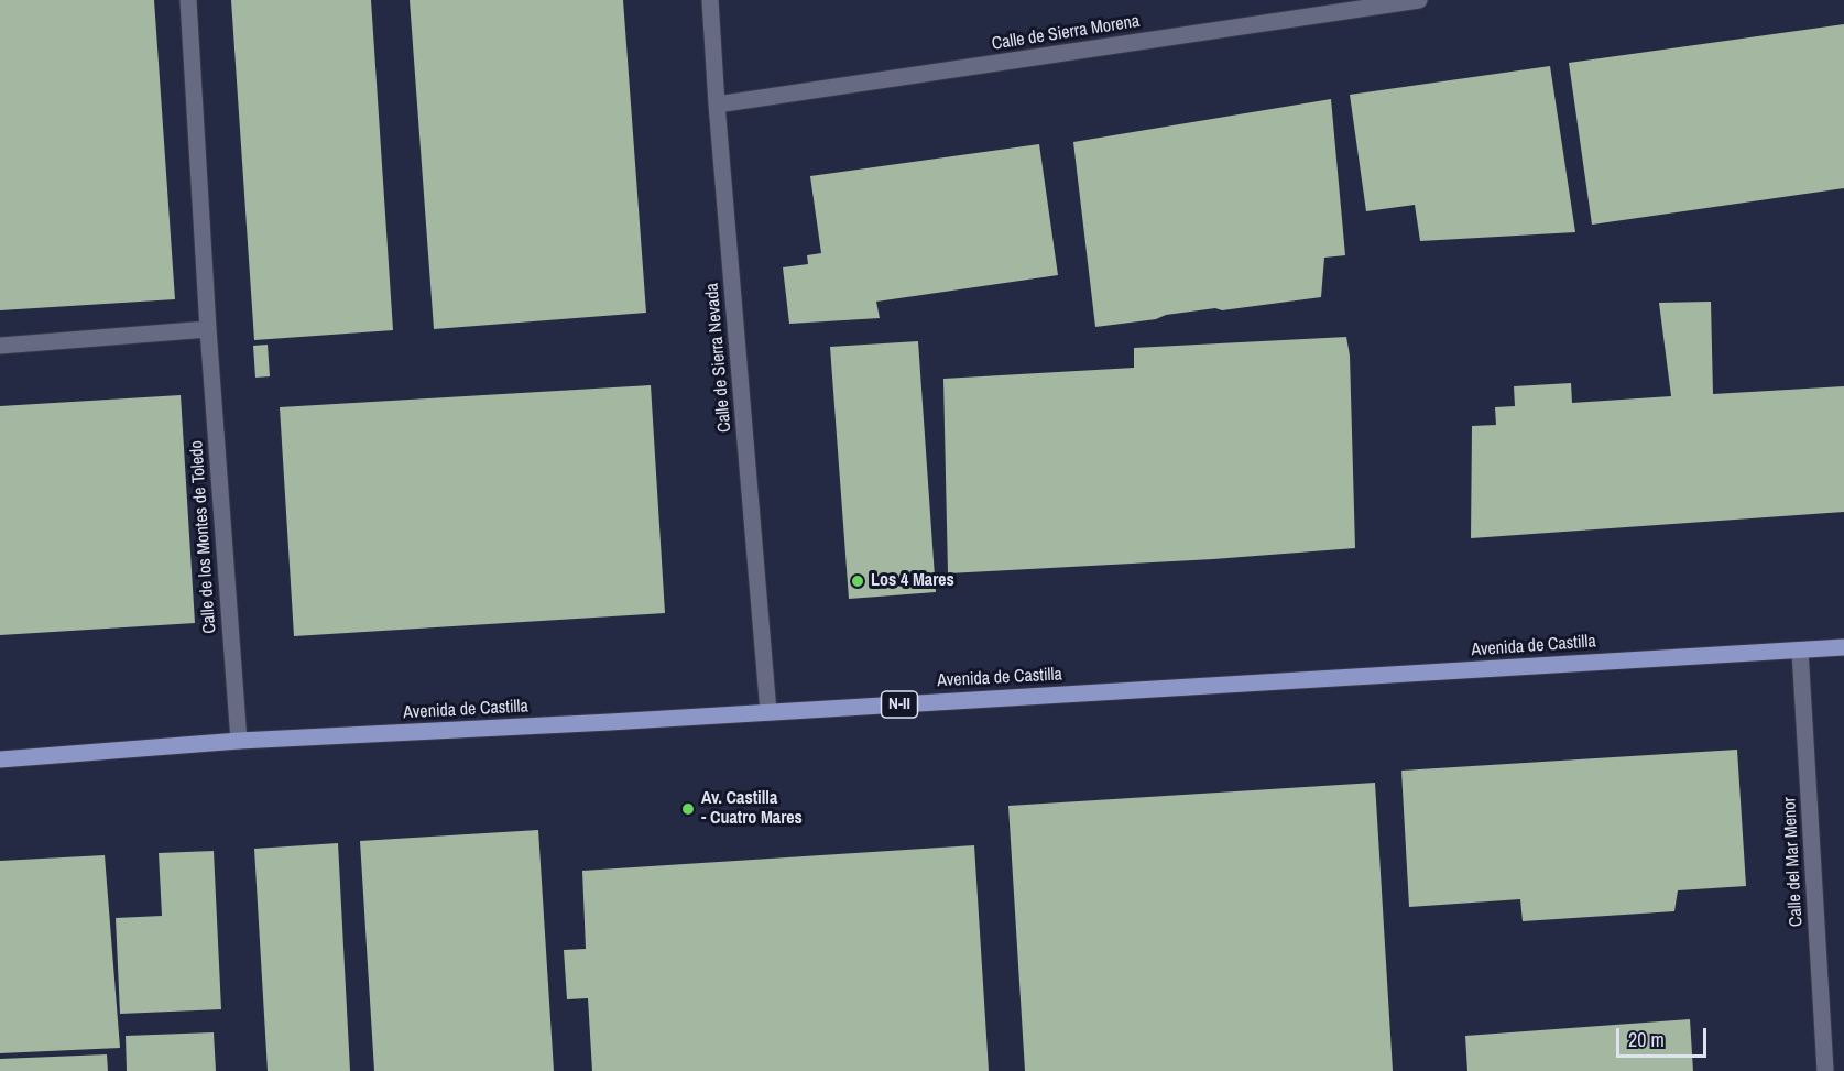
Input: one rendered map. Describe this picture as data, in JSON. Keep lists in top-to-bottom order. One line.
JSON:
{"streets":{"main road":["Avenida de Castilla","N-II"],"street":["Calle de Sierra Morena","Calle de Sierra Nevada","Calle de los Montes de Toledo","Calle del Mar Menor"]},"crossings":[["Calle de Sierra Morena","Calle de Sierra Nevada"],["Calle de Sierra Nevada","Avenida de Castilla"],["Calle de los Montes de Toledo","Avenida de Castilla"],["Avenida de Castilla","Calle del Mar Menor"]],"places":["Los 4 Mares","Av. Castilla - Cuatro Mares"],"scale_bar":"20 m"}
